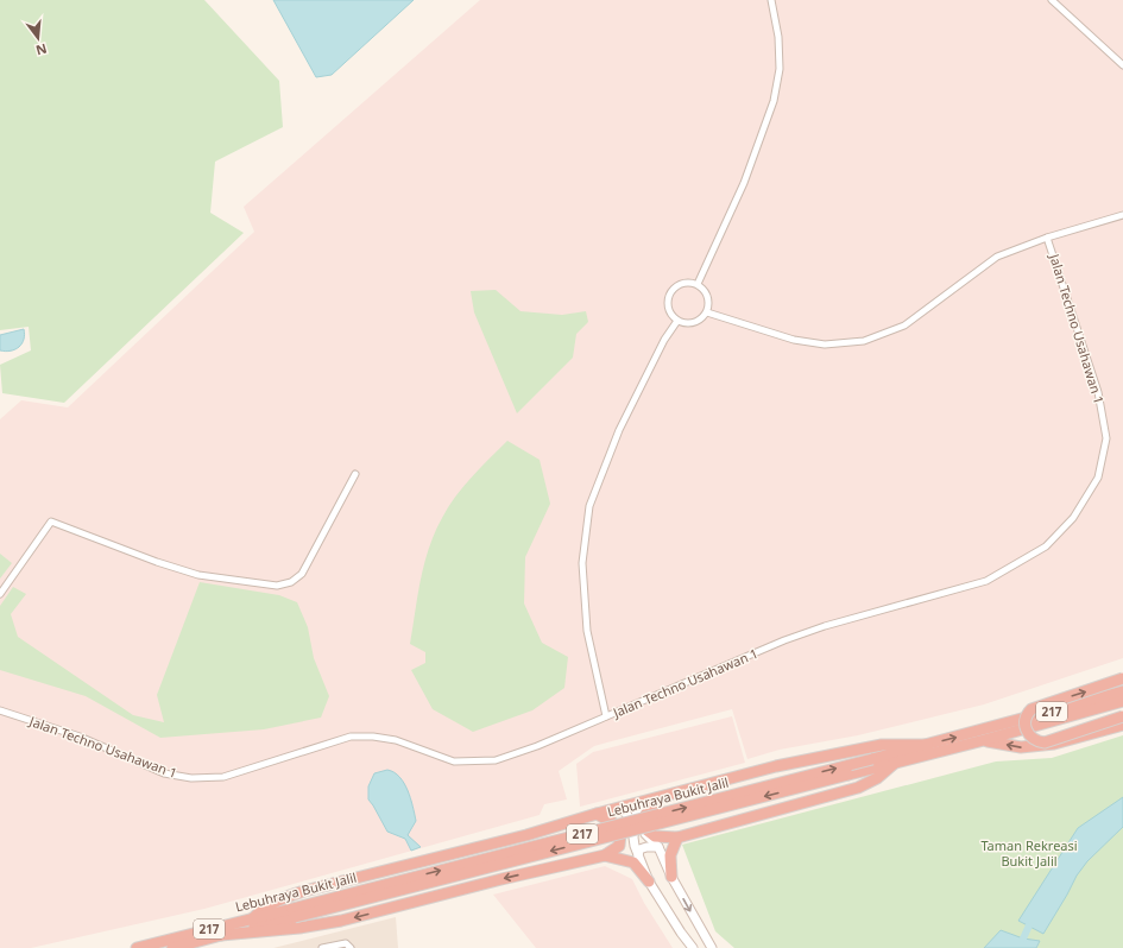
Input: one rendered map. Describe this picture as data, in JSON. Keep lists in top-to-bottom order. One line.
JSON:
{"streets":{"highway":["217","Lebuhraya Bukit Jalil"],"street":["Jalan Techno Usahawan 1"]},"parks":["Taman Rekreasi Bukit Jalil"],"north":"bottom"}
